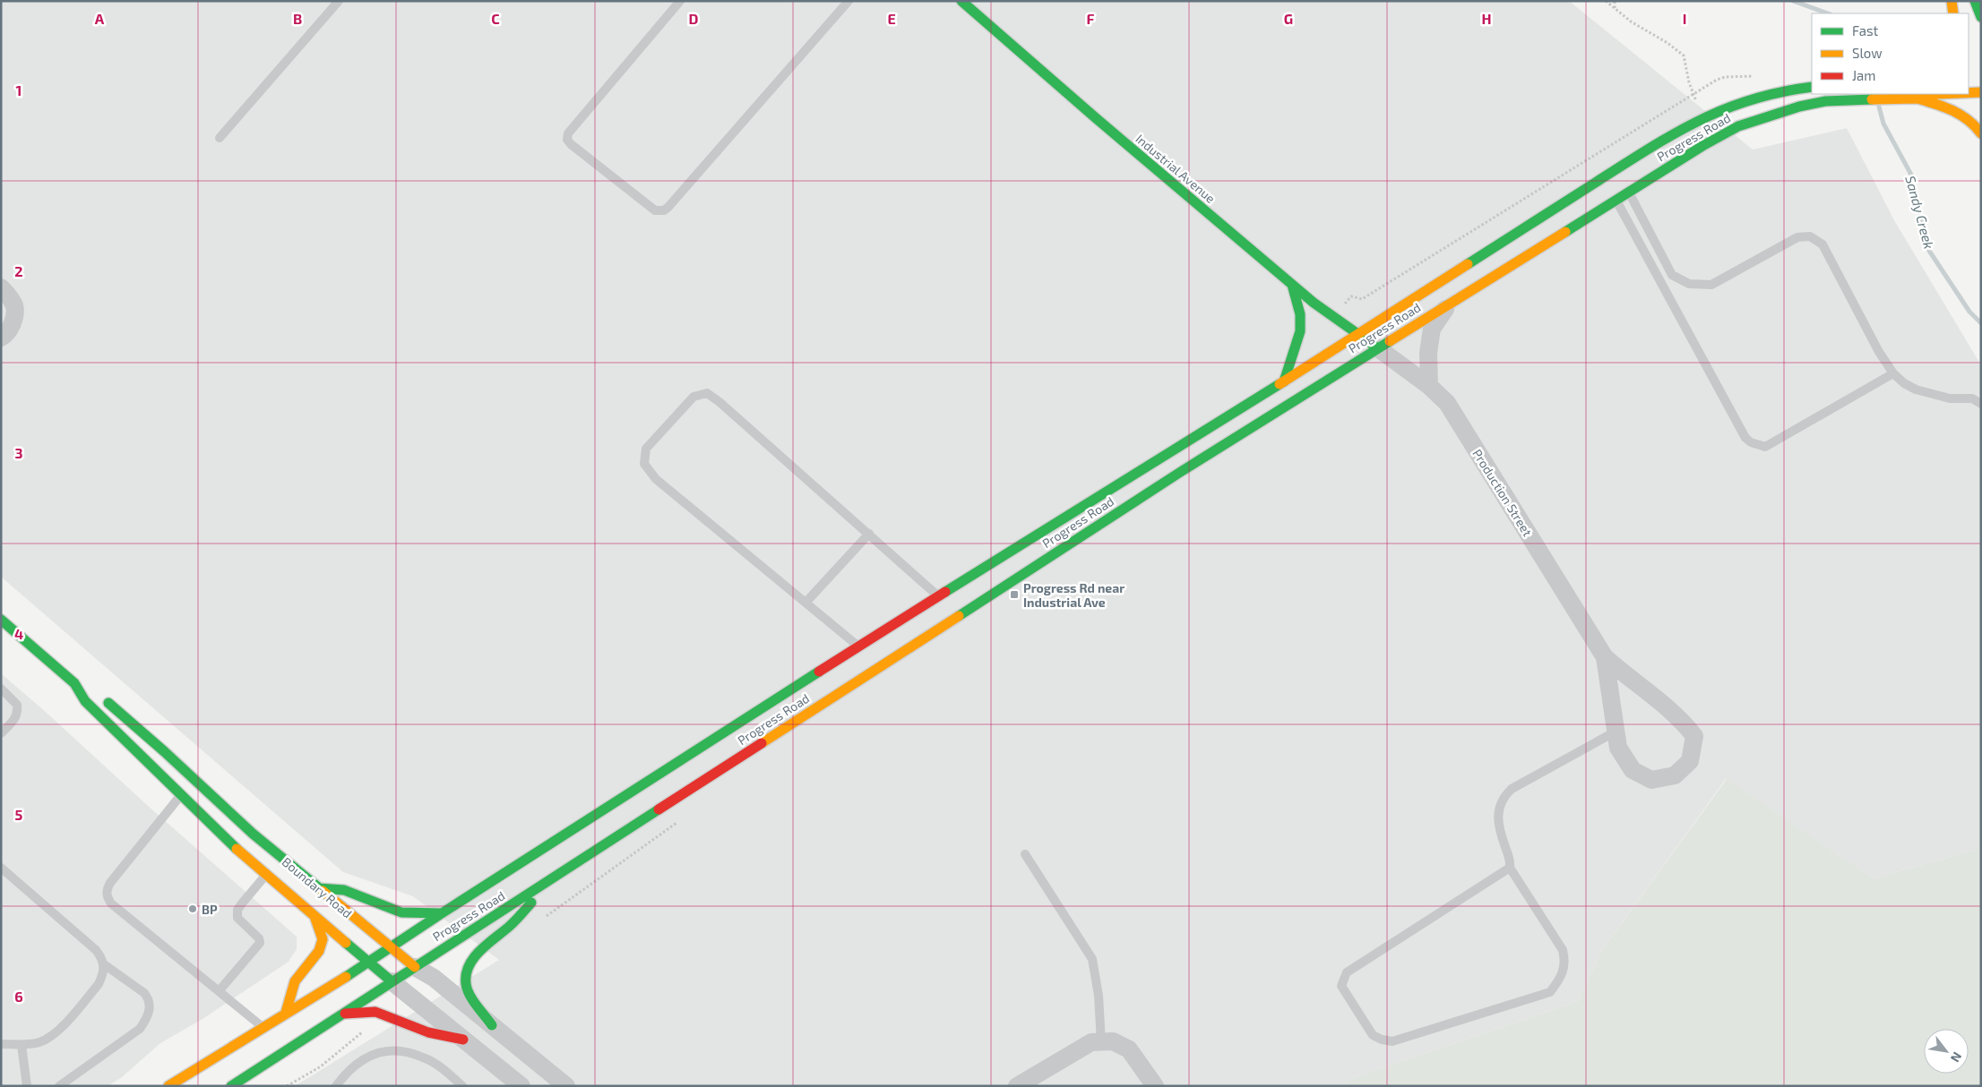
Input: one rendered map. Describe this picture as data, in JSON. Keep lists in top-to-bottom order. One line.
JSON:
{"streets":{"main road":["Progress Road","Industrial Avenue","Boundary Road"],"street":["Production Street"]},"crossings":[["Progress Road","Industrial Avenue"],["Progress Road","Production Street"],["Progress Road","Boundary Road"],["Industrial Avenue","Production Street"]],"water":["Sandy Creek"],"places":{"transit":["Progress Rd near Industrial Ave"],"other":["BP"]},"legend":["Fast","Slow","Jam"],"north":"bottom right","grid":{"columns":["A","B","C","D","E","F","G","H","I"],"rows":["1","2","3","4","5","6"]}}
